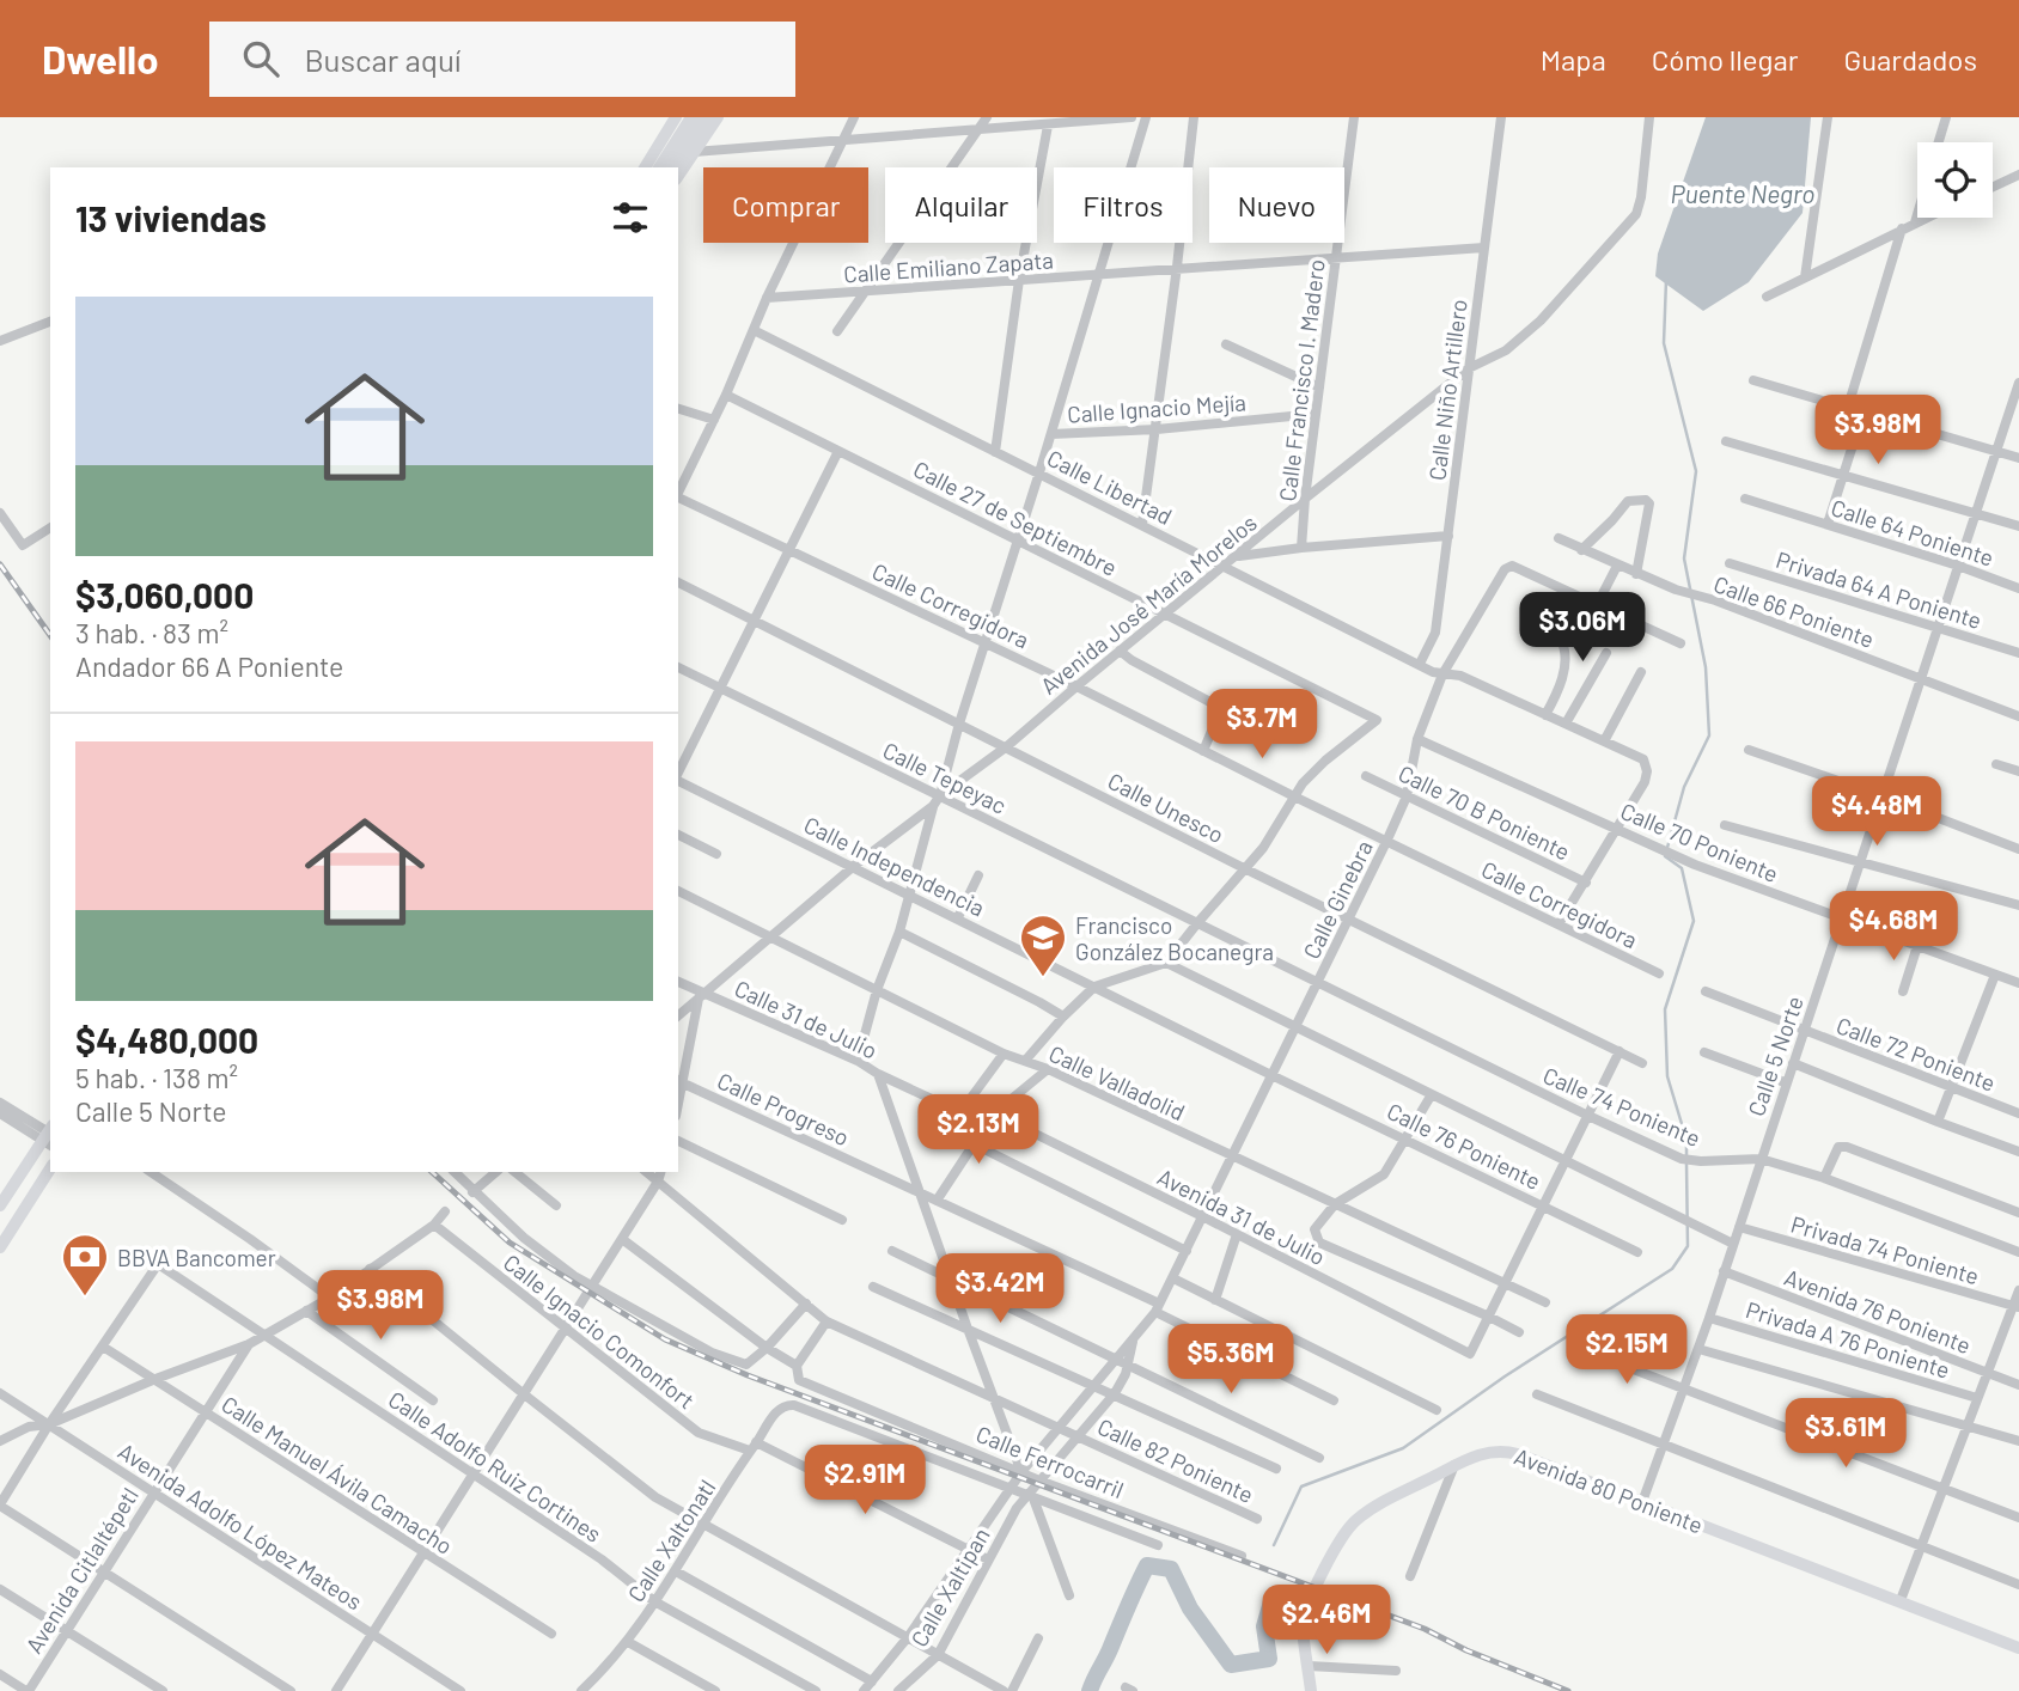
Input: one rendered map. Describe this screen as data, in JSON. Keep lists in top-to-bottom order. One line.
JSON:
{"streets":{"street":["Calle Emiliano Zapata","Calle Francisco I. Madero","Calle Niño Artillero","Calle Ignacio Mejía","Calle Libertad","Calle 27 de Septiembre","Calle 64 Poniente","Privada 64 A Poniente","Avenida José María Morelos","Calle Corregidora","Calle 66 Poniente","Calle Tepeyac","Calle Unesco","Calle 70 B Poniente","Calle 70 Poniente","Calle Independencia","Calle Ginebra","Calle 31 de Julio","Calle 72 Poniente","Calle 5 Norte","Calle Valladolid","Calle 74 Poniente","Calle Progreso","Calle 76 Poniente","Avenida 31 de Julio","Privada 74 Poniente","Avenida 76 Poniente","Calle Ignacio Comonfort","Privada A 76 Poniente","Calle 82 Poniente","Calle Ferrocarril","Calle Adolfo Ruiz Cortines","Calle Manuel Ávila Camacho","Avenida 80 Poniente","Avenida Adolfo López Mateos","Calle Xaltonatl","Avenida Citlaltépetl","Calle Xaltipan"]},"crossings":[["Calle Emiliano Zapata","Calle Francisco I. Madero"],["Calle Emiliano Zapata","Calle Niño Artillero"],["Calle Francisco I. Madero","Calle Ignacio Mejía"],["Calle Francisco I. Madero","Avenida José María Morelos"],["Calle Niño Artillero","Calle Libertad"],["Calle Niño Artillero","Avenida José María Morelos"],["Calle Libertad","Avenida José María Morelos"],["Calle Libertad","Calle 70 Poniente"],["Calle Libertad","Calle Ginebra"],["Calle 27 de Septiembre","Avenida José María Morelos"],["Calle 27 de Septiembre","Calle Corregidora"],["Calle 64 Poniente","Calle 5 Norte"],["Privada 64 A Poniente","Calle 5 Norte"],["Avenida José María Morelos","Calle Corregidora"],["Avenida José María Morelos","Calle Tepeyac"],["Avenida José María Morelos","Calle Unesco"],["Avenida José María Morelos","Calle Independencia"],["Avenida José María Morelos","Calle 31 de Julio"],["Avenida José María Morelos","Calle Valladolid"],["Calle Corregidora","Calle Ginebra"],["Calle 66 Poniente","Calle 5 Norte"],["Calle Tepeyac","Calle Ginebra"],["Calle Tepeyac","Calle 74 Poniente"],["Calle Unesco","Calle Ginebra"],["Calle 70 B Poniente","Calle Ginebra"],["Calle 70 Poniente","Calle Ginebra"],["Calle 70 Poniente","Calle 5 Norte"],["Calle Independencia","Calle Ginebra"],["Calle Independencia","Calle 76 Poniente"],["Calle Ginebra","Calle Valladolid"],["Calle Ginebra","Calle 74 Poniente"],["Calle Ginebra","Calle Progreso"],["Calle Ginebra","Calle 76 Poniente"],["Calle Ginebra","Avenida 31 de Julio"],["Calle Ginebra","Calle Ignacio Comonfort"],["Calle Ginebra","Calle 82 Poniente"],["Calle Ginebra","Calle Ferrocarril"],["Calle Ginebra","Calle Xaltonatl"],["Calle Ginebra","Calle Xaltipan"],["Calle 31 de Julio","Avenida 31 de Julio"],["Calle 72 Poniente","Calle 5 Norte"],["Calle 5 Norte","Calle 74 Poniente"],["Calle 5 Norte","Privada 74 Poniente"],["Calle 5 Norte","Avenida 76 Poniente"],["Calle 5 Norte","Privada A 76 Poniente"],["Calle 5 Norte","Avenida 80 Poniente"],["Calle Ignacio Comonfort","Calle Xaltonatl"],["Calle Ignacio Comonfort","Calle Xaltipan"],["Calle Ferrocarril","Calle Xaltipan"],["Calle Adolfo Ruiz Cortines","Calle Manuel Ávila Camacho"],["Calle Adolfo Ruiz Cortines","Calle Xaltonatl"],["Calle Manuel Ávila Camacho","Avenida Citlaltépetl"],["Avenida Adolfo López Mateos","Avenida Citlaltépetl"]],"water":["Puente Negro"],"places":{"school or university":["Francisco González Bocanegra"],"bank":["BBVA Bancomer"]},"page":{"header":"Dwello","search":"Buscar aquí","nav":["Mapa","Cómo llegar","Guardados"],"chip":["Comprar","Alquilar","Filtros","Nuevo"],"heading":"13 viviendas","list":[{"name":"$3,060,000","note":"3 hab. · 83 m² · Andador 66 A Poniente"},{"name":"$4,480,000","note":"5 hab. · 138 m² · Calle 5 Norte"}],"price":["$3.98M","$3.06M","$3.7M","$4.48M","$4.68M","$2.13M","$3.42M","$3.98M","$2.15M","$5.36M","$3.61M","$2.91M","$2.46M"]}}
